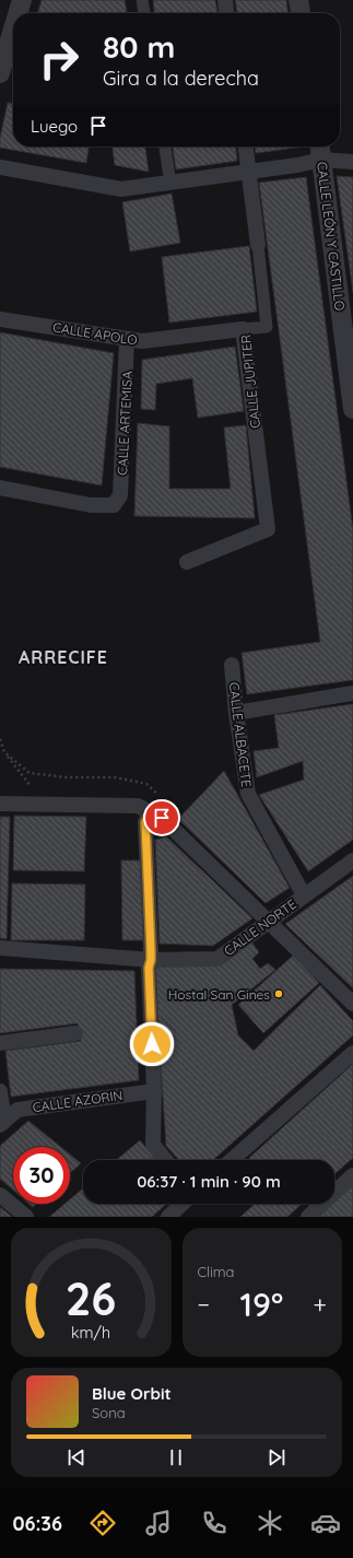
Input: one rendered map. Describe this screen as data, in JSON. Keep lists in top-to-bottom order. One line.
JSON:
{"streets":{"street":["CALLE LEÓN Y CASTILLO","CALLE APOLO","CALLE JUPITER","CALLE ARTEMISA","CALLE ALBACETE","CALLE NORTE","CALLE AZORIN"]},"crossings":[["CALLE APOLO","CALLE JUPITER"],["CALLE APOLO","CALLE ARTEMISA"],["CALLE ALBACETE","CALLE NORTE"]],"districts":["ARRECIFE"],"places":["Hostal San Gines"],"page":{"turn":["80 m","Gira a la derecha"],"then":"Luego","limit":"30","trip":"06:37 · 1 min · 90 m","tile":"Clima","heat":["−","19°","+"],"song":["Blue Orbit","Sona"],"tabs":"06:36","gauge":["26","km/h"]}}
